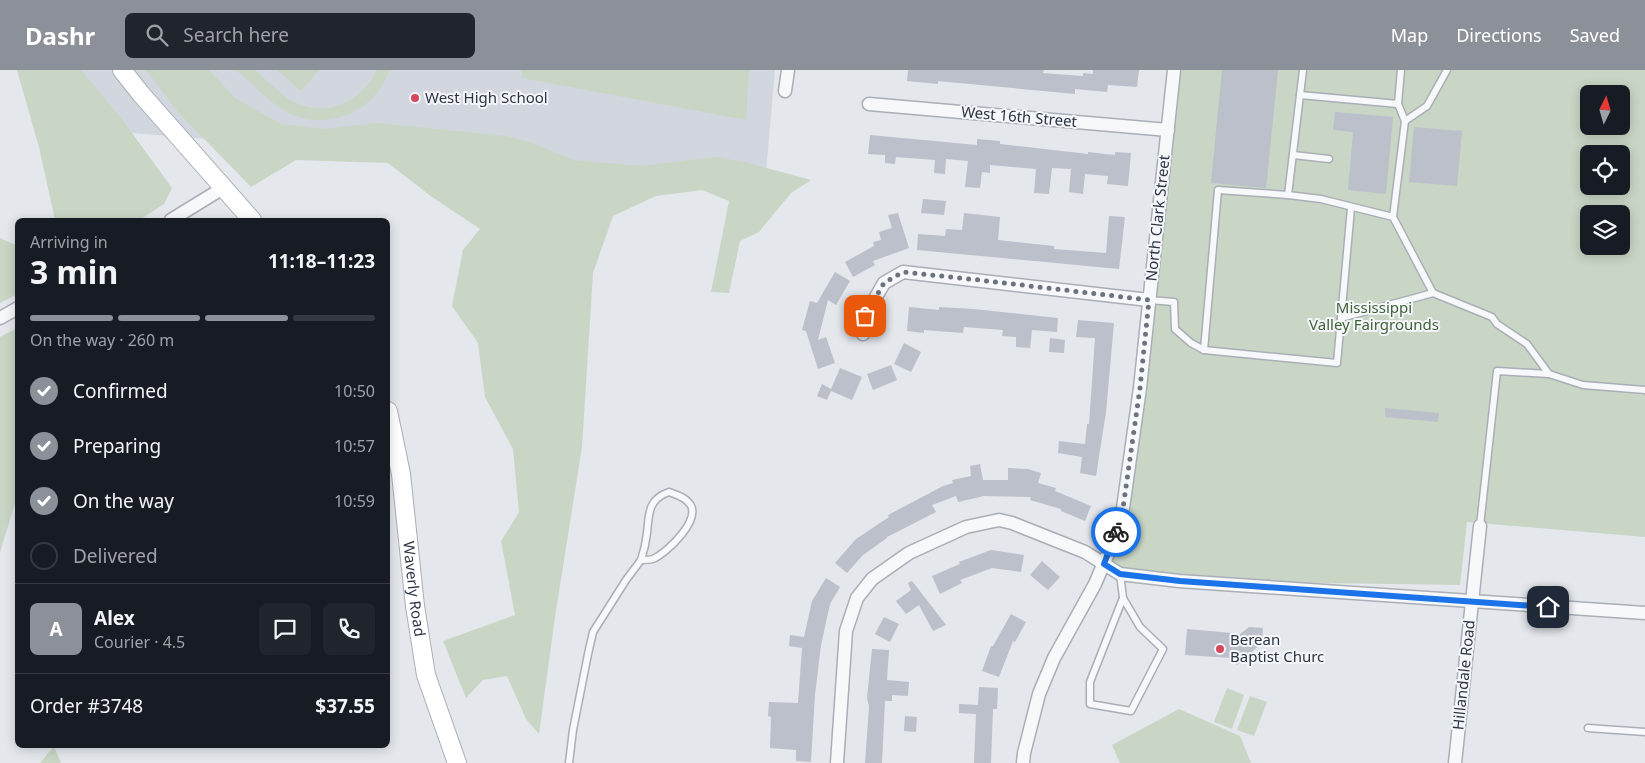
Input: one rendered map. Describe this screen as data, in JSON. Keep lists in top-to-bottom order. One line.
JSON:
{"streets":{"street":["West 16th Street","North Clark Street","Waverly Road","Hillandale Road"]},"crossings":[["West 16th Street","North Clark Street"]],"parks":["Mississippi Valley Fairgrounds"],"places":["West High School","Berean Baptist Churc"],"north":"top","page":{"header":"Dashr","search":"Search here","nav":["Map","Directions","Saved"],"heading":["3 min","Arriving in","11:18–11:23"],"panel":["Alex","Courier · 4.5","Order #3748","$37.55"],"bar":"On the way · 260 m","list":[["Confirmed","10:50"],["Preparing","10:57"],["On the way","10:59"],"Delivered"],"round":"A"}}
